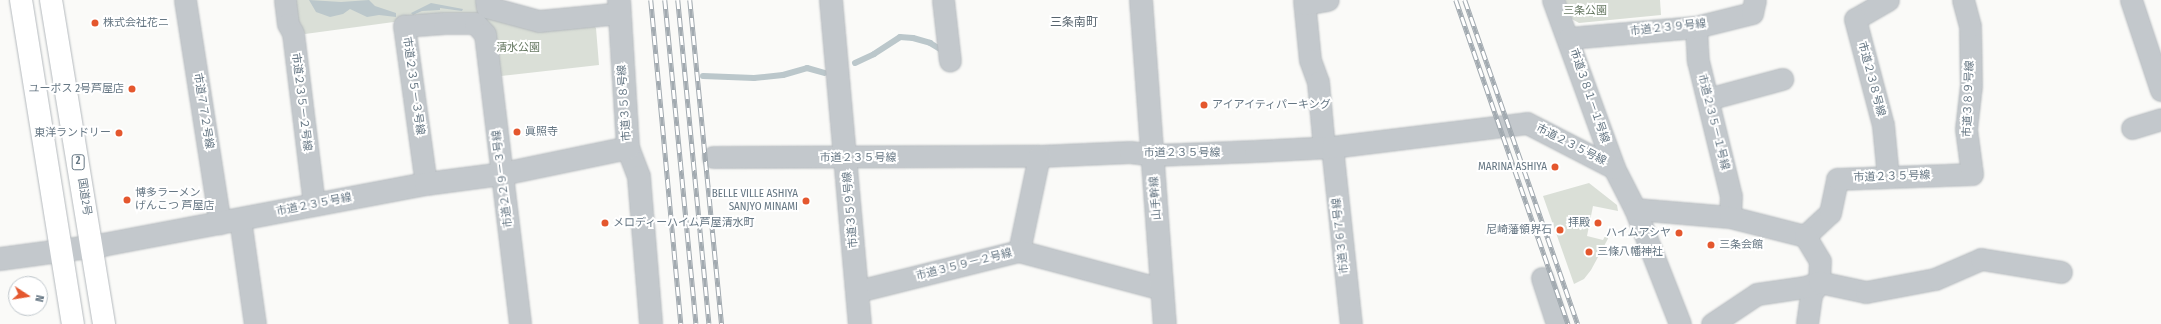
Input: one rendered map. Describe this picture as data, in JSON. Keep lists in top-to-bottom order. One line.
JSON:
{"streets":{"highway":["2","国道2号"],"street":["市道２３９号線","市道２３８号線","市道２３５－３号線","市道３８１－１号線","市道３８９号線","市道２３５－２号線","市道３５８号線","市道７７２号線","市道２３５－１号線","市道２３５号線","市道２２９－３号線","山手幹線","市道３５９号線","市道３６７号線","市道３５９－２号線"]},"crossings":[["市道２３９号線","市道３８１－１号線"],["市道２３９号線","市道２３５－１号線"],["市道２３８号線","市道２３５号線"],["市道２３５－３号線","市道２３５号線"],["市道２３５－３号線","市道２２９－３号線"],["市道３８１－１号線","市道２３５号線"],["市道３８９号線","市道２３５号線"],["市道２３５－２号線","市道２３５号線"],["市道３５８号線","市道２３５号線"],["市道７７２号線","市道２３５号線"],["市道２３５号線","市道２２９－３号線"],["市道２３５号線","国道2号"],["市道２３５号線","山手幹線"],["市道２３５号線","市道３５９号線"],["市道２３５号線","市道３６７号線"],["山手幹線","市道３５９－２号線"],["市道３５９号線","市道３５９－２号線"]],"districts":["三条南町"],"parks":["三条公園","清水公園"],"places":["株式会社花ニ","ユーポス 2号芦屋店","アイアイティパーキング","眞照寺","東洋ランドリー","MARINA ASHIYA","博多ラーメン げんこつ 芦屋店","BELLE VILLE ASHIYA SANJYO MINAMI","メロディーハイム芦屋清水町","拝殿","尼崎藩領界石","ハイムアシヤ","三条会館","三條八幡神社"],"north":"right"}
